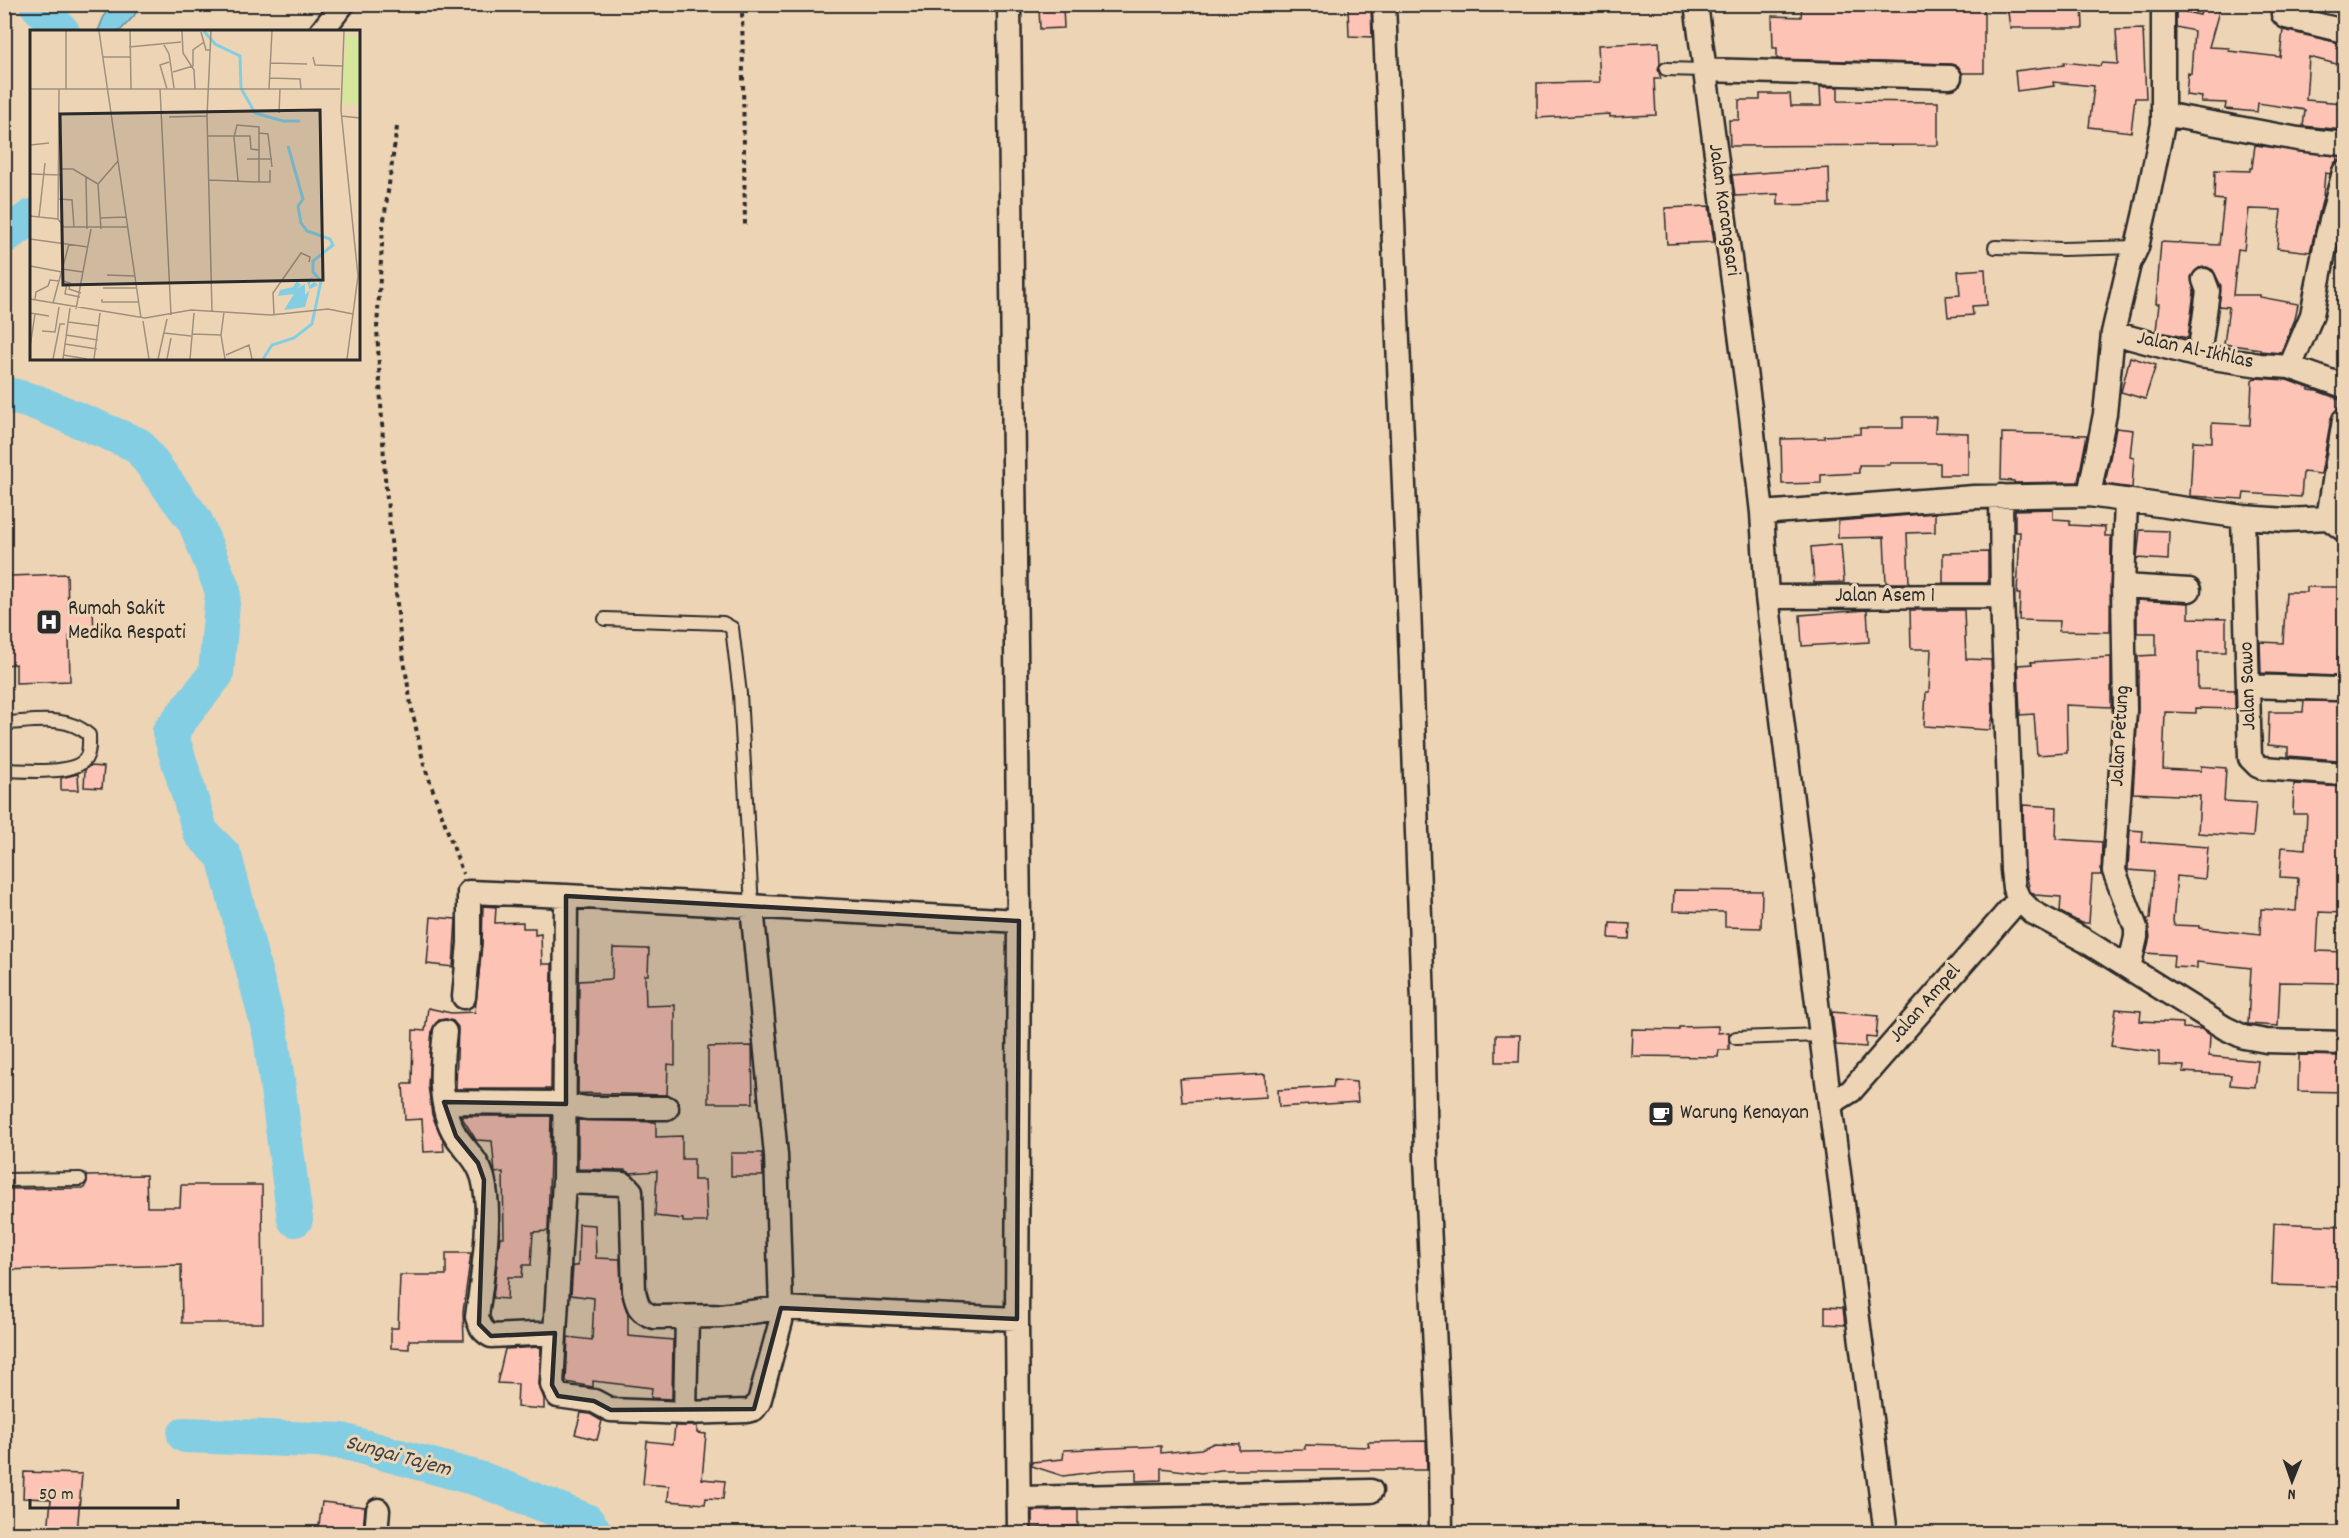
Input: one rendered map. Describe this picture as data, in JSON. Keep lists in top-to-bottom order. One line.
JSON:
{"streets":{"street":["Jalan Karangsari","Jalan Al-Ikhlas","Jalan Asem 1","Jalan Sawo","Jalan Petung","Jalan Ampel"]},"crossings":[["Jalan Karangsari","Jalan Asem 1"],["Jalan Karangsari","Jalan Ampel"]],"water":["Sungai Tajem"],"places":{"hospital":["Rumah Sakit Medika Respati"],"cafe":["Warung Kenayan"]},"scale_bar":"50 m","north":"bottom"}
